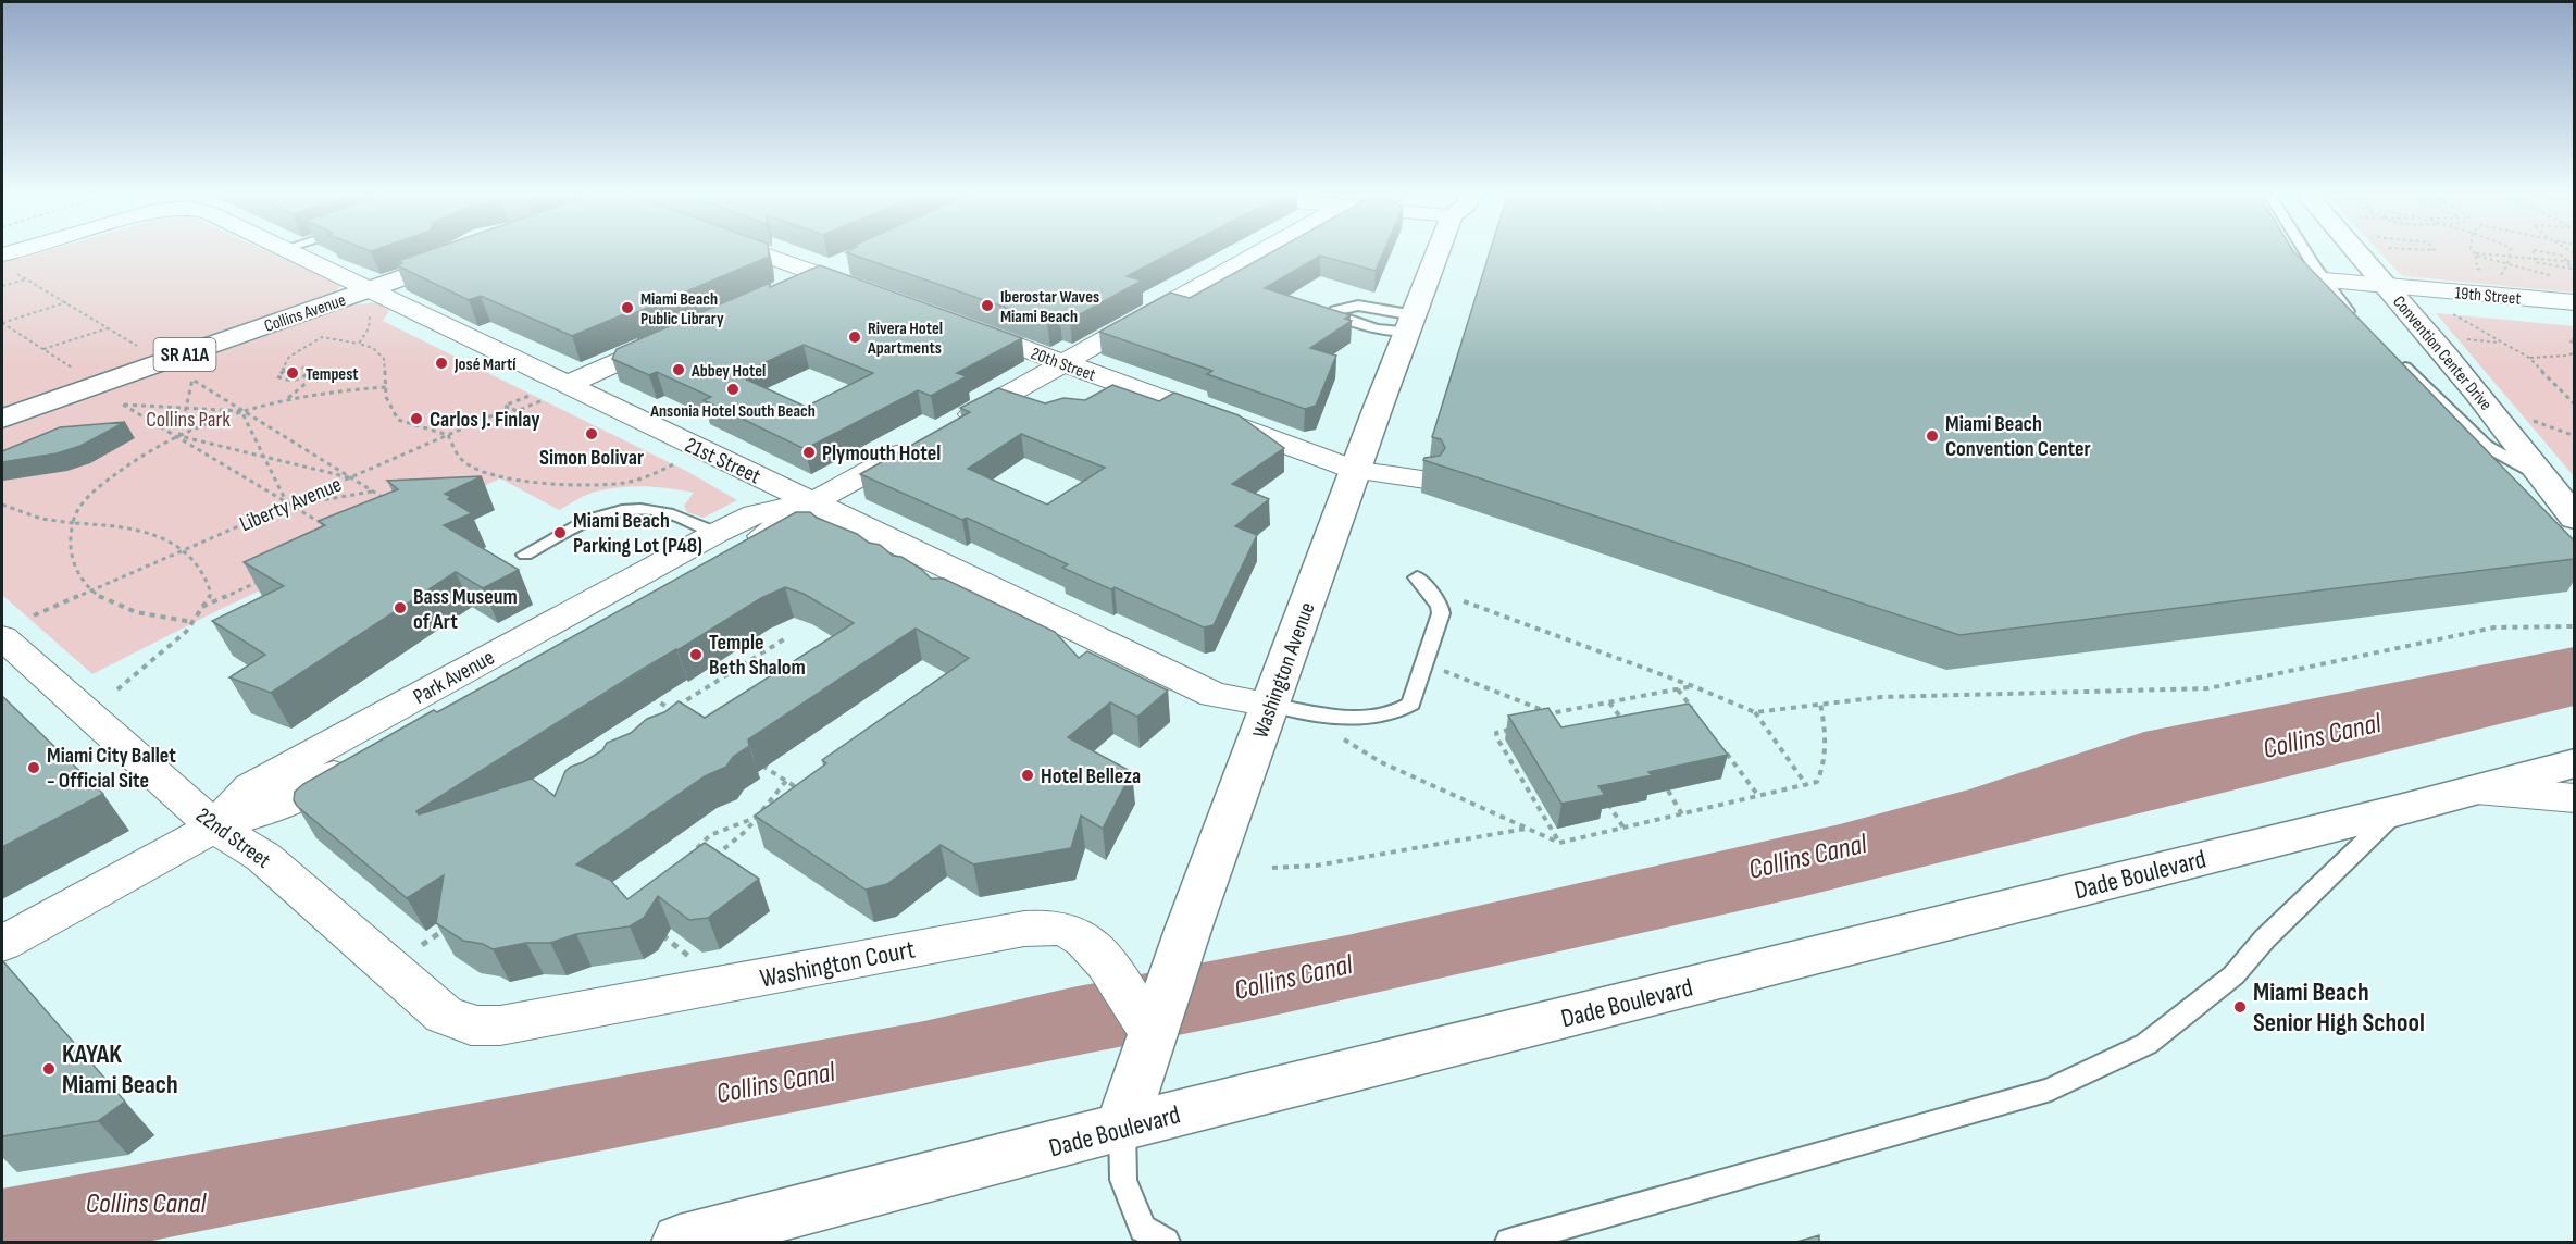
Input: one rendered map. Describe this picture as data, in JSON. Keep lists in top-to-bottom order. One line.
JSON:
{"streets":{"main road":["Collins Avenue","Convention Center Drive","SR A1A","Washington Avenue","Dade Boulevard"],"street":["19th Street","20th Street","21st Street","Park Avenue","22nd Street","Washington Court"],"path":["Liberty Avenue"]},"crossings":[["19th Street","Convention Center Drive"],["Collins Avenue","21st Street"],["20th Street","Washington Avenue"],["20th Street","Park Avenue"],["21st Street","Liberty Avenue"],["21st Street","Washington Avenue"],["21st Street","Park Avenue"],["Washington Avenue","Dade Boulevard"],["Washington Avenue","Washington Court"],["Park Avenue","22nd Street"],["22nd Street","Washington Court"]],"water":["Collins Canal"],"parks":["Collins Park"],"places":["Iberostar Waves Miami Beach","Miami Beach Public Library","Rivera Hotel Apartments","José Martí","Abbey Hotel","Tempest","Ansonia Hotel South Beach","Carlos J. Finlay","Simon Bolivar","Miami Beach Convention Center","Plymouth Hotel","Miami Beach Parking Lot (P48)","Bass Museum of Art","Temple Beth Shalom","Miami City Ballet - Official Site","Hotel Belleza","Miami Beach Senior High School","KAYAK Miami Beach"]}
